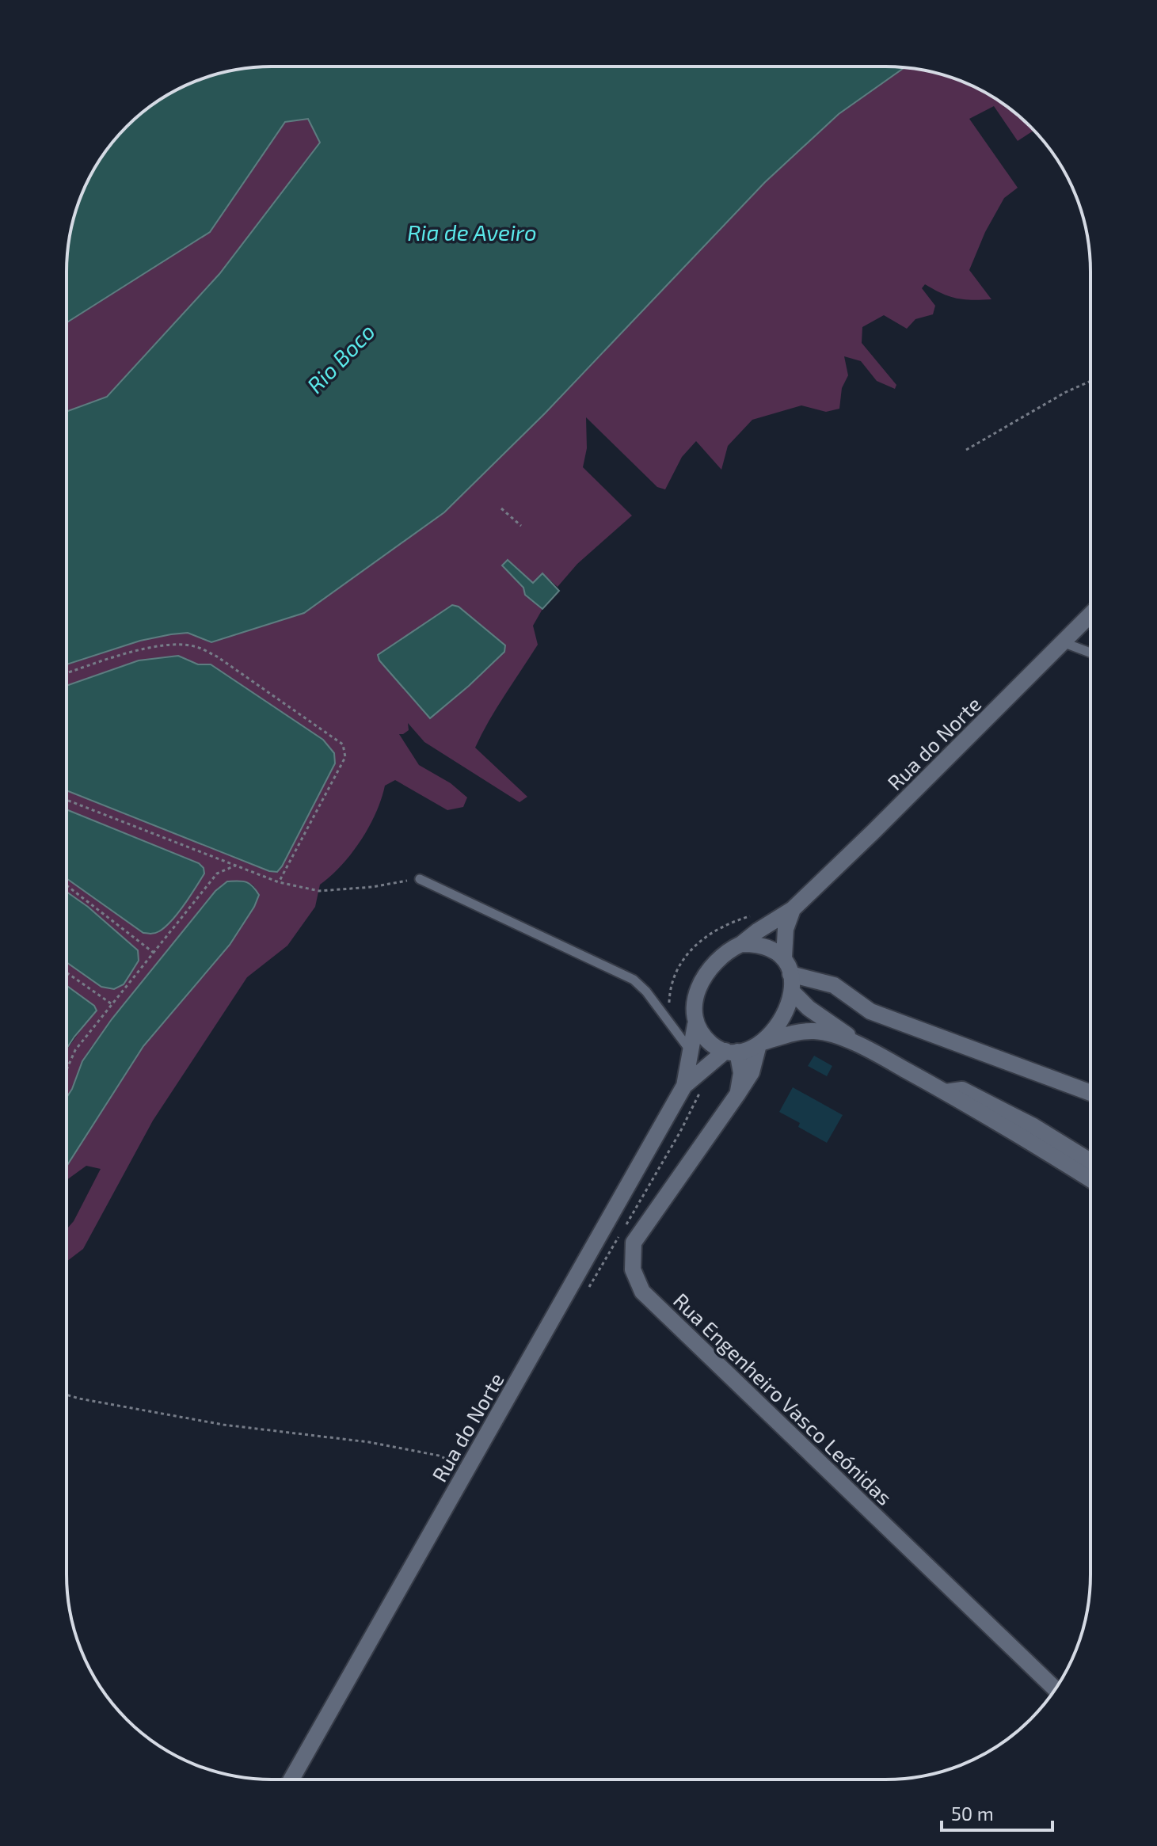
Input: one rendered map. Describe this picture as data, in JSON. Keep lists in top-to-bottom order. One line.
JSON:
{"streets":{"main road":["Rua do Norte","Rua Engenheiro Vasco Leónidas"]},"crossings":[["Rua do Norte","Rua Engenheiro Vasco Leónidas"]],"water":["Ria de Aveiro","Rio Boco"],"scale_bar":"50 m"}
